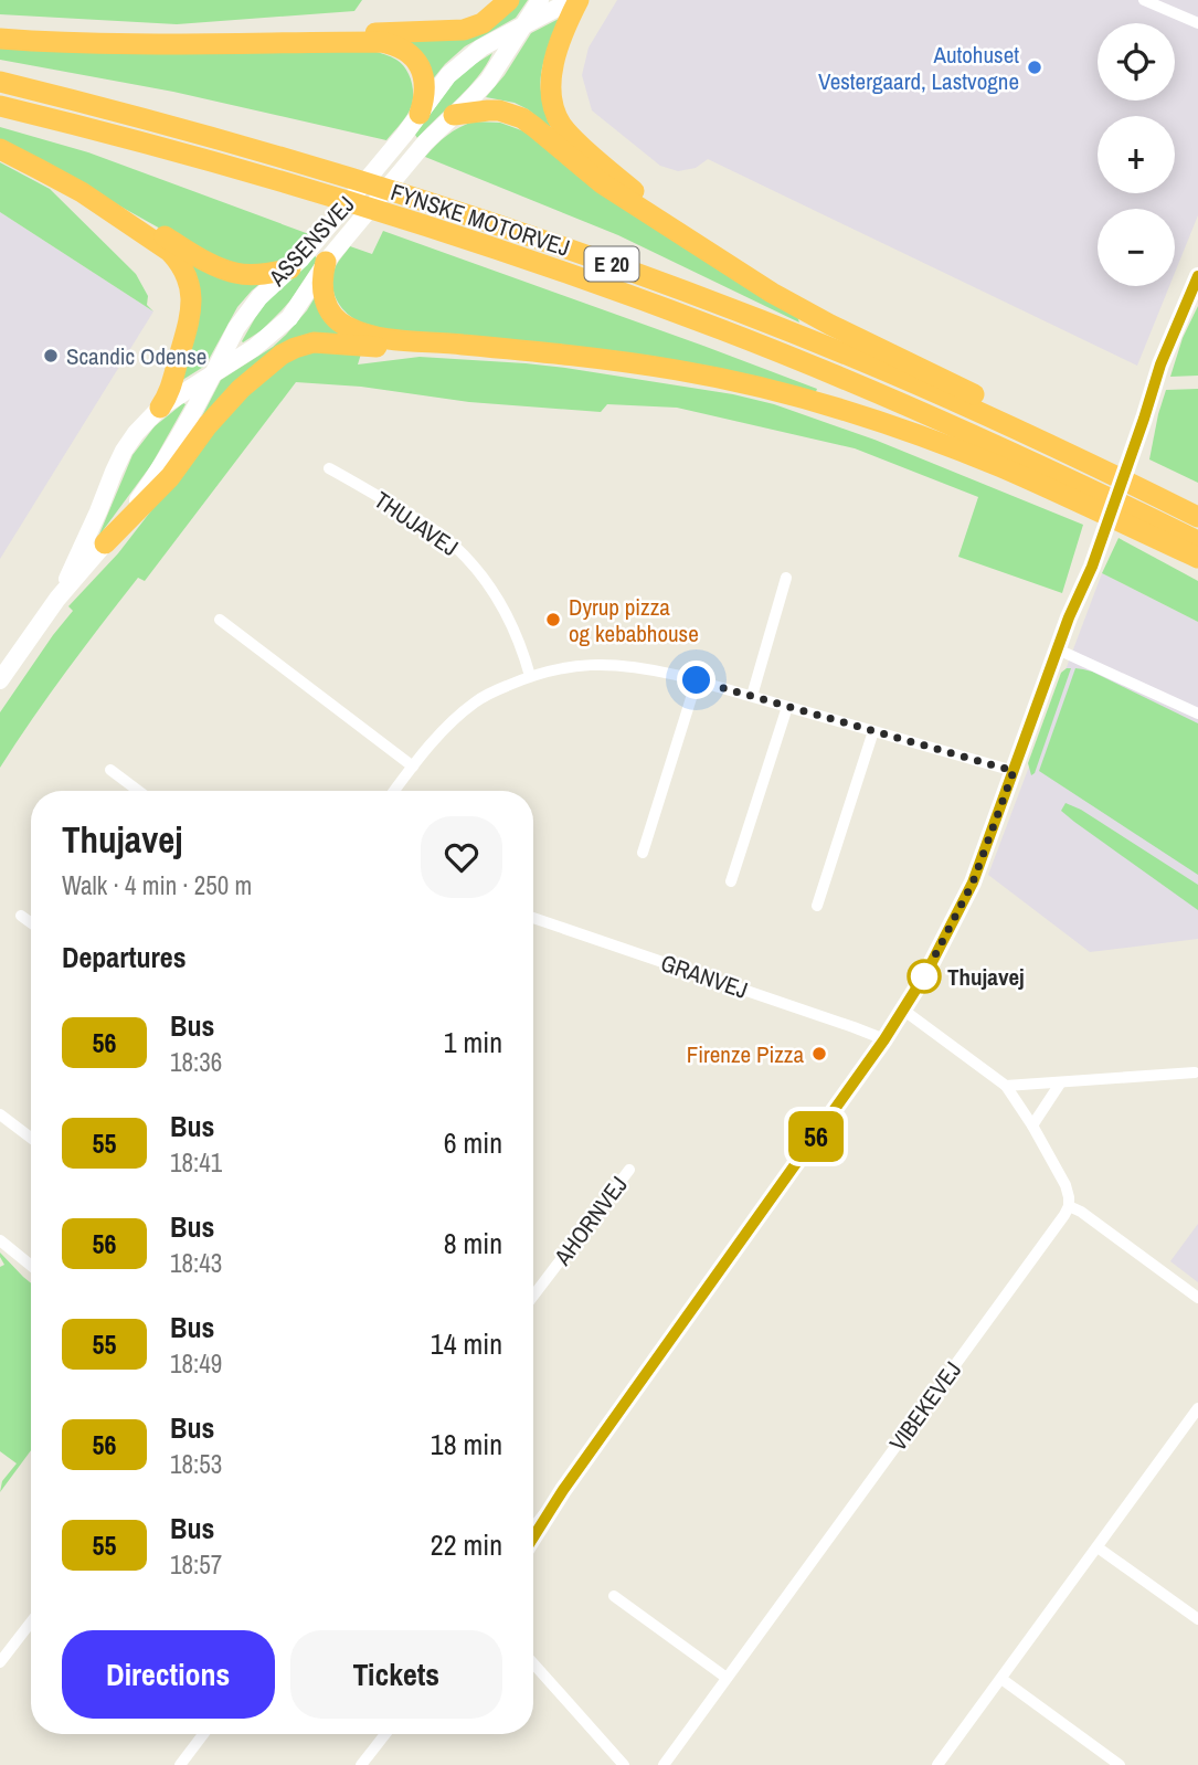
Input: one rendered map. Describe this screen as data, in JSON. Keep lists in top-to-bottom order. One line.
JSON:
{"streets":{"highway":["FYNSKE MOTORVEJ","E 20"],"main road":["ASSENSVEJ"],"street":["THUJAVEJ","GRANVEJ","AHORNVEJ","VIBEKEVEJ"]},"places":["Autohuset Vestergaard, Lastvogne","Scandic Odense","Dyrup pizza og kebabhouse","Thujavej","Firenze Pizza"],"lines":["bus line 56"],"page":{"on_map":"56","map_buttons":["+","−"],"heading":[["Thujavej","Walk · 4 min · 250 m"],"Departures"],"list":[{"mark":"56","name":"Bus","note":"18:36","value":"1 min"},{"mark":"55","name":"Bus","note":"18:41","value":"6 min"},{"mark":"56","name":"Bus","note":"18:43","value":"8 min"},{"mark":"55","name":"Bus","note":"18:49","value":"14 min"},{"mark":"56","name":"Bus","note":"18:53","value":"18 min"},{"mark":"55","name":"Bus","note":"18:57","value":"22 min"}],"buttons":["Directions","Tickets"]}}
